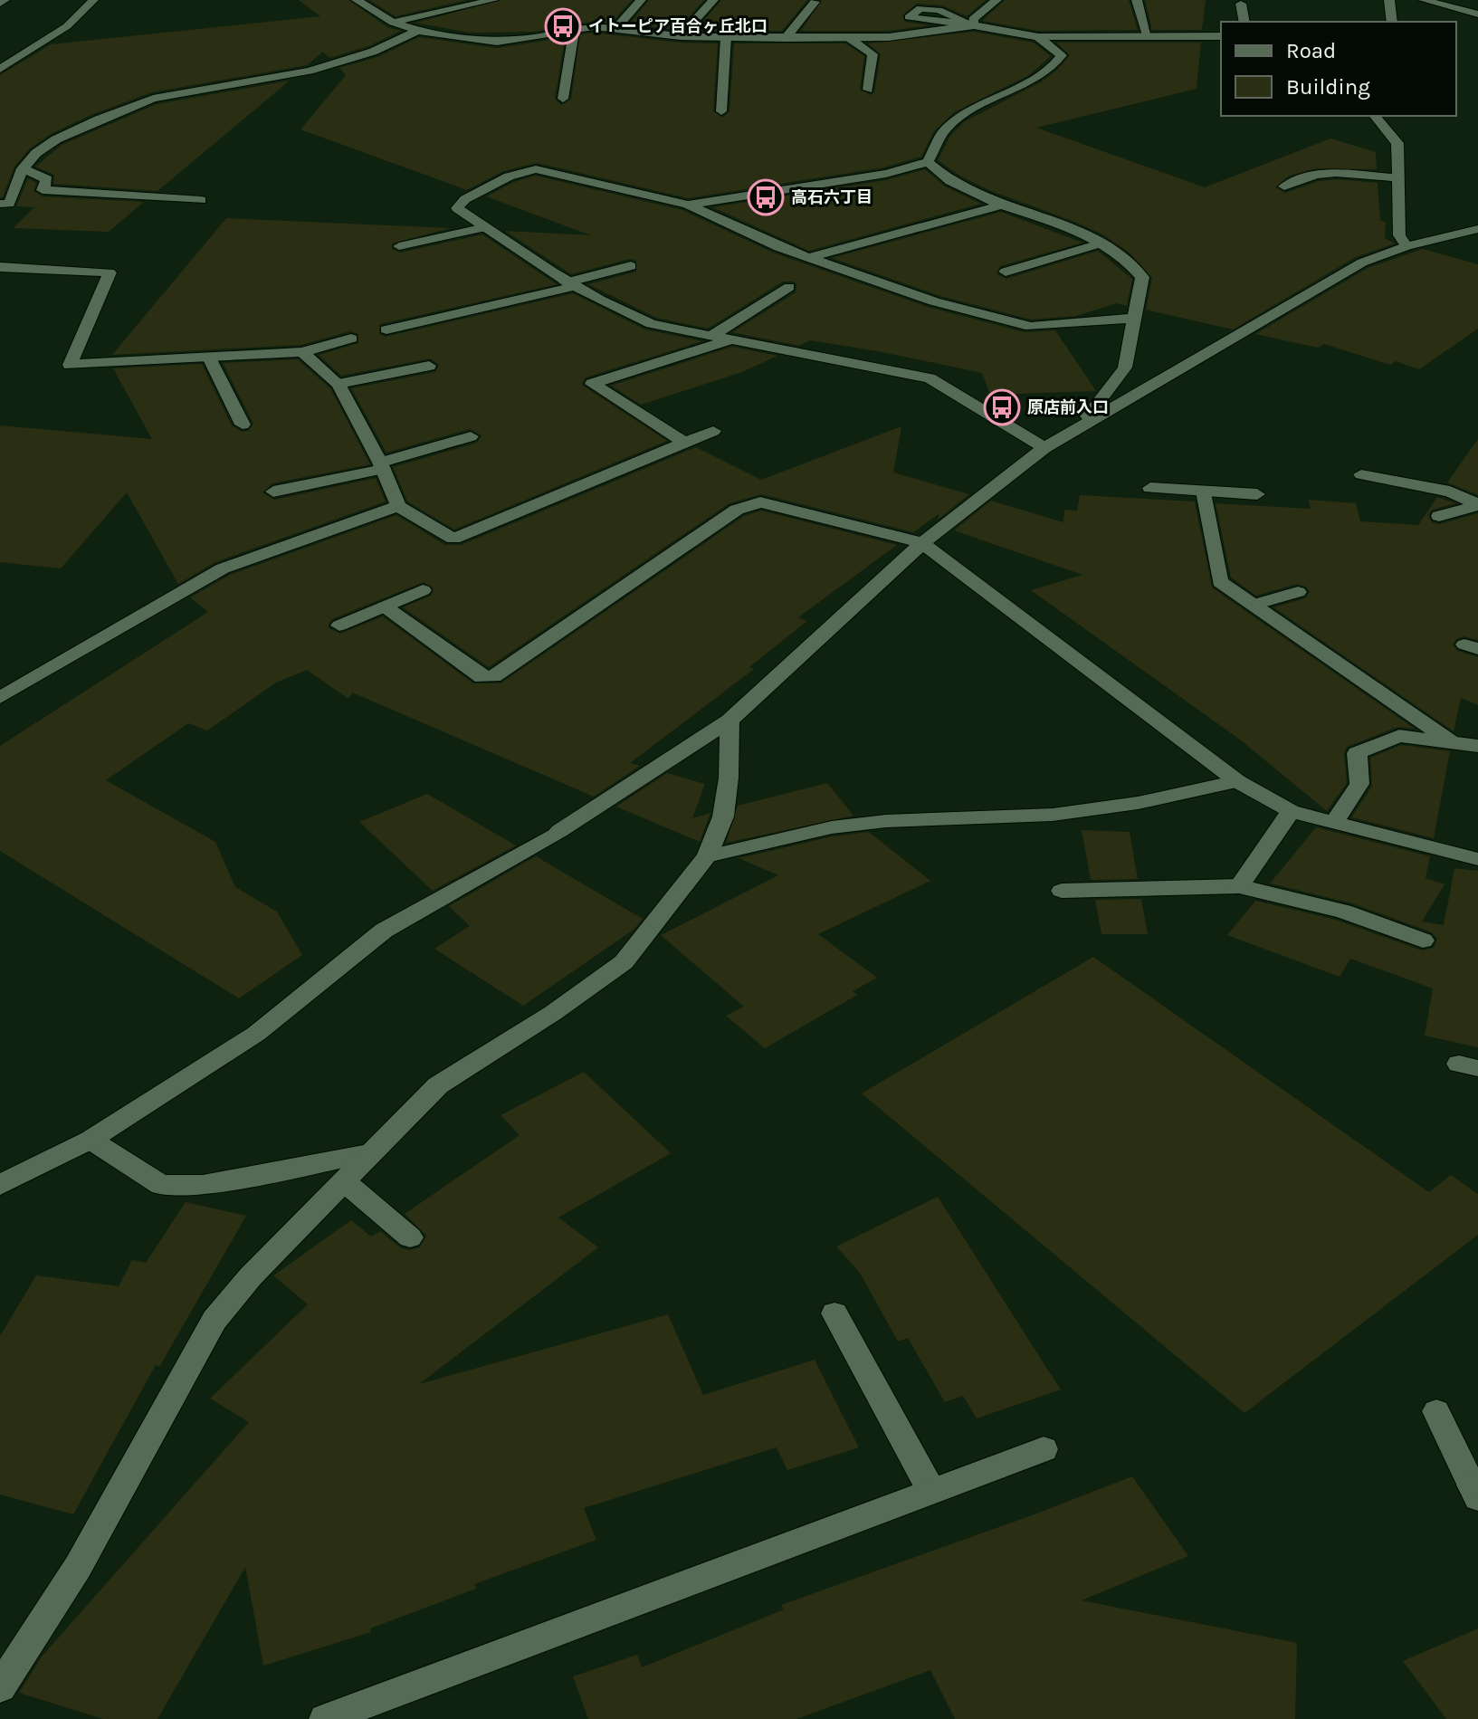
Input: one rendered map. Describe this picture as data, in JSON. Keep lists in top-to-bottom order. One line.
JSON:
{"places":{"bus stop":["イトーピア百合ヶ丘北口","高石六丁目","原店前入口"]},"legend":["Road","Building"]}
